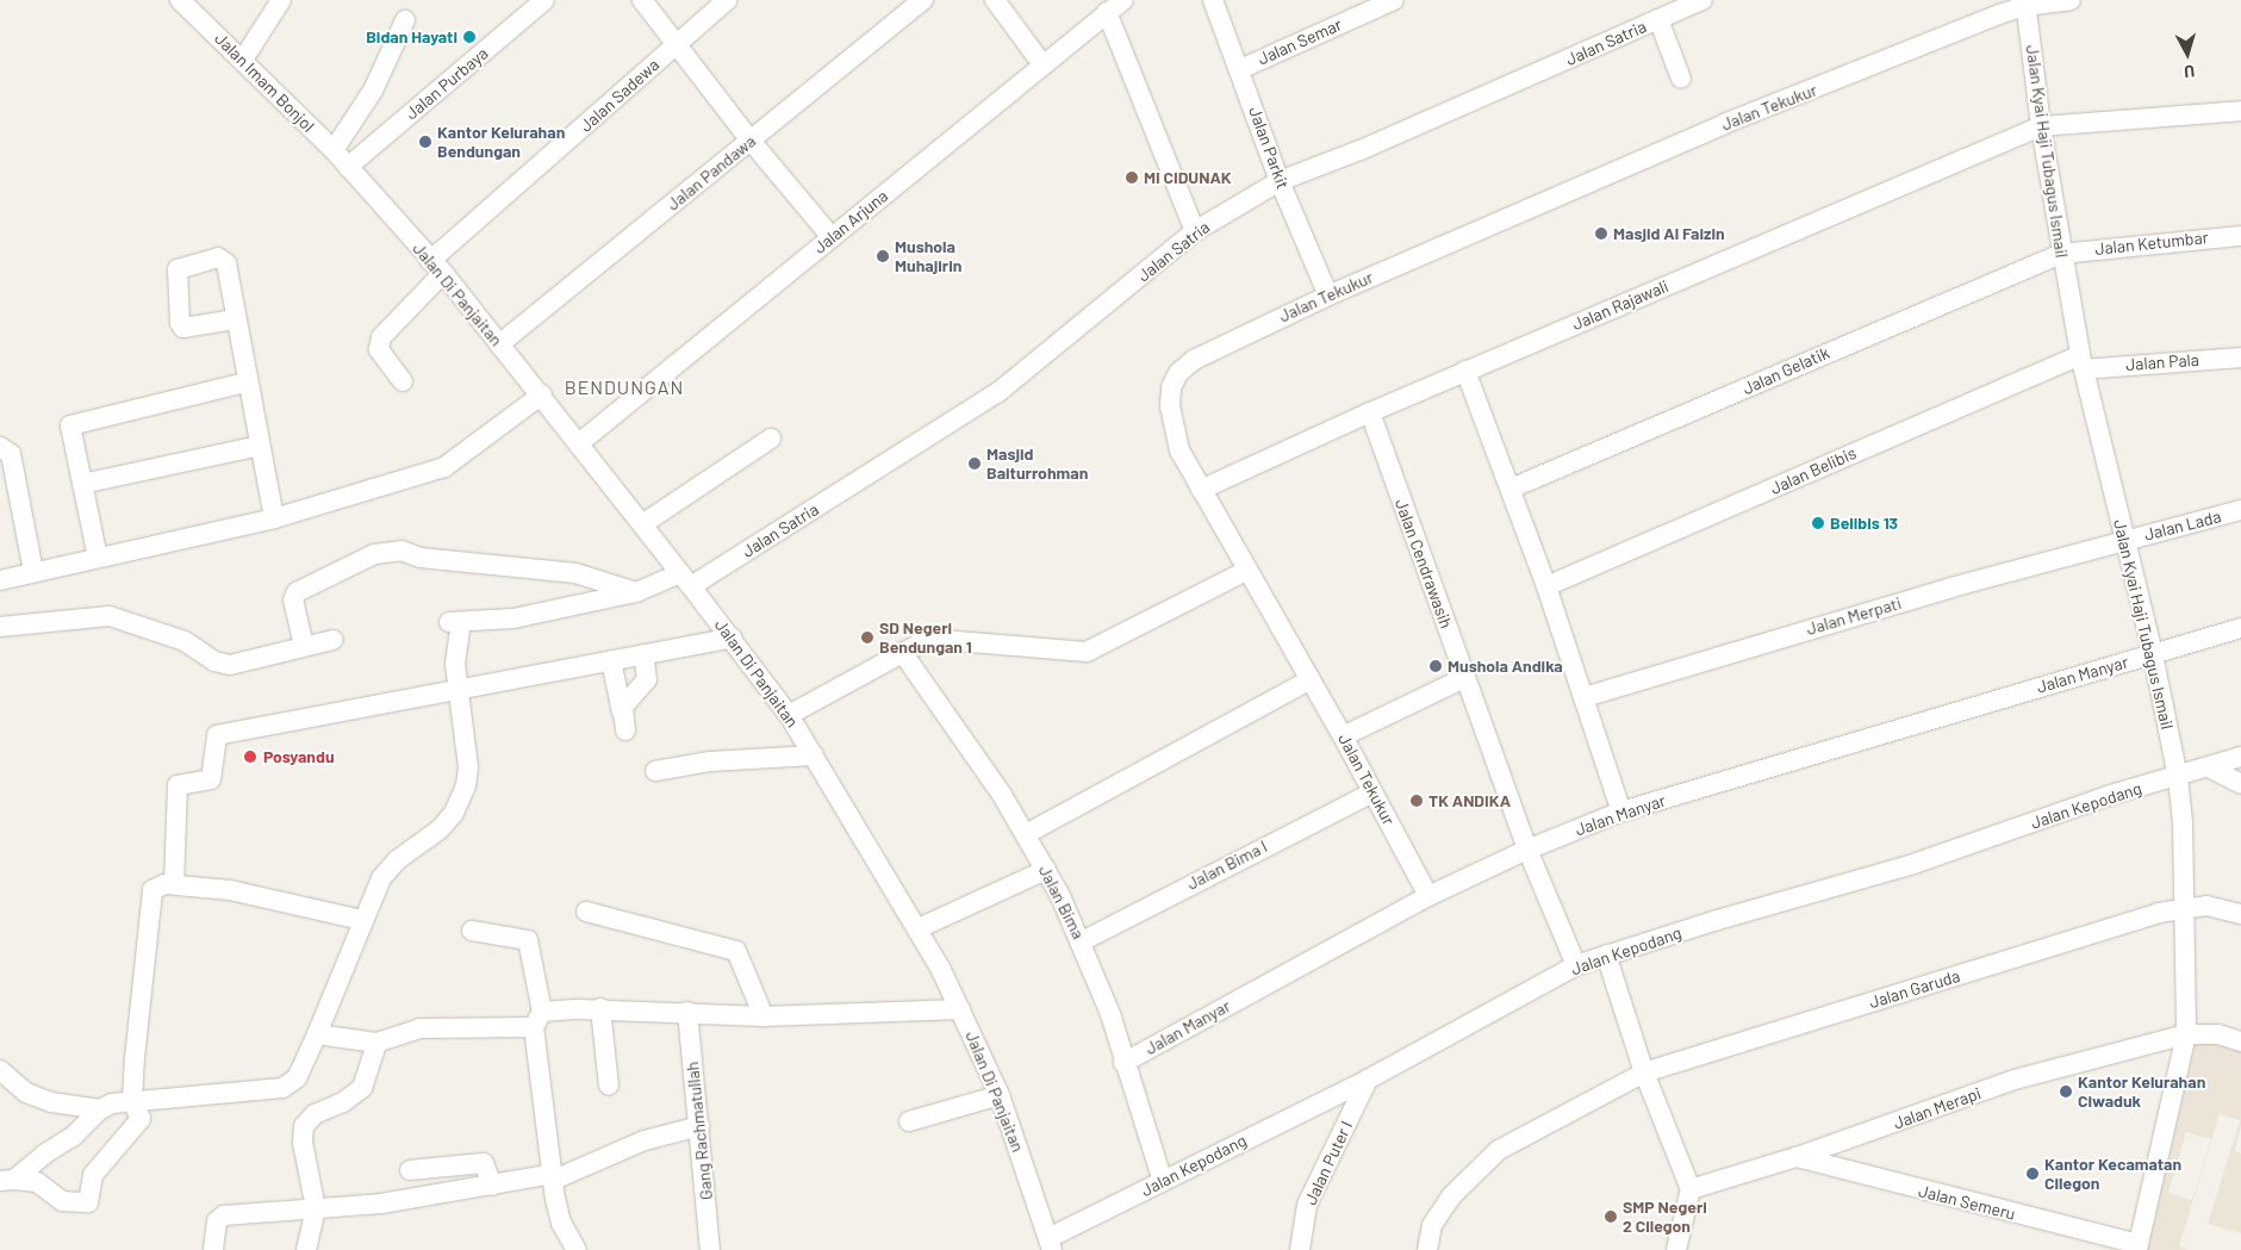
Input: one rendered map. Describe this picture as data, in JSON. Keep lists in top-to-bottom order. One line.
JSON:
{"streets":{"street":["Jalan Semar","Jalan Satria","Jalan Imam Bonjol","Jalan Purbaya","Jalan Sadewa","Jalan Tekukur","Jalan Parkit","Jalan Kyai Haji Tubagus Ismail","Jalan Pandawa","Jalan Arjuna","Jalan Ketumbar","Jalan Di Panjaitan","Jalan Rajawali","Jalan Pala","Jalan Gelatik","Jalan Belibis","Jalan Lada","Jalan Cendrawasih","Jalan Merpati","Jalan Manyar","Jalan Kepodang","Jalan Bima I","Jalan Bima","Jalan Garuda","Jalan Merapi","Gang Rachmatullah","Jalan Puter I","Jalan Semeru"]},"crossings":[["Jalan Semar","Jalan Parkit"],["Jalan Satria","Jalan Parkit"],["Jalan Satria","Jalan Di Panjaitan"],["Jalan Imam Bonjol","Jalan Purbaya"],["Jalan Imam Bonjol","Jalan Di Panjaitan"],["Jalan Purbaya","Jalan Di Panjaitan"],["Jalan Sadewa","Jalan Di Panjaitan"],["Jalan Tekukur","Jalan Parkit"],["Jalan Tekukur","Jalan Kyai Haji Tubagus Ismail"],["Jalan Tekukur","Jalan Rajawali"],["Jalan Tekukur","Jalan Manyar"],["Jalan Tekukur","Jalan Bima I"],["Jalan Kyai Haji Tubagus Ismail","Jalan Ketumbar"],["Jalan Kyai Haji Tubagus Ismail","Jalan Rajawali"],["Jalan Kyai Haji Tubagus Ismail","Jalan Pala"],["Jalan Kyai Haji Tubagus Ismail","Jalan Gelatik"],["Jalan Kyai Haji Tubagus Ismail","Jalan Belibis"],["Jalan Kyai Haji Tubagus Ismail","Jalan Lada"],["Jalan Kyai Haji Tubagus Ismail","Jalan Merpati"],["Jalan Kyai Haji Tubagus Ismail","Jalan Manyar"],["Jalan Kyai Haji Tubagus Ismail","Jalan Kepodang"],["Jalan Kyai Haji Tubagus Ismail","Jalan Garuda"],["Jalan Kyai Haji Tubagus Ismail","Jalan Merapi"],["Jalan Kyai Haji Tubagus Ismail","Jalan Semeru"],["Jalan Pandawa","Jalan Di Panjaitan"],["Jalan Arjuna","Jalan Di Panjaitan"],["Jalan Ketumbar","Jalan Gelatik"],["Jalan Di Panjaitan","Jalan Kepodang"],["Jalan Rajawali","Jalan Cendrawasih"],["Jalan Pala","Jalan Belibis"],["Jalan Lada","Jalan Merpati"],["Jalan Cendrawasih","Jalan Manyar"],["Jalan Cendrawasih","Jalan Kepodang"],["Jalan Manyar","Jalan Bima"],["Jalan Kepodang","Jalan Bima"],["Jalan Kepodang","Jalan Puter I"],["Jalan Bima I","Jalan Bima"],["Jalan Merapi","Jalan Semeru"]],"districts":["BENDUNGAN"],"places":["Bidan Hayati","Kantor Kelurahan Bendungan","MI CIDUNAK","Masjid Al Faizin","Mushola Muhajirin","Masjid Baiturrohman","Belibis 13","SD Negeri Bendungan 1","Mushola Andika","Posyandu","TK ANDIKA","Kantor Kelurahan Ciwaduk","Kantor Kecamatan Cilegon","SMP Negeri 2 Cilegon"],"north":"bottom"}
